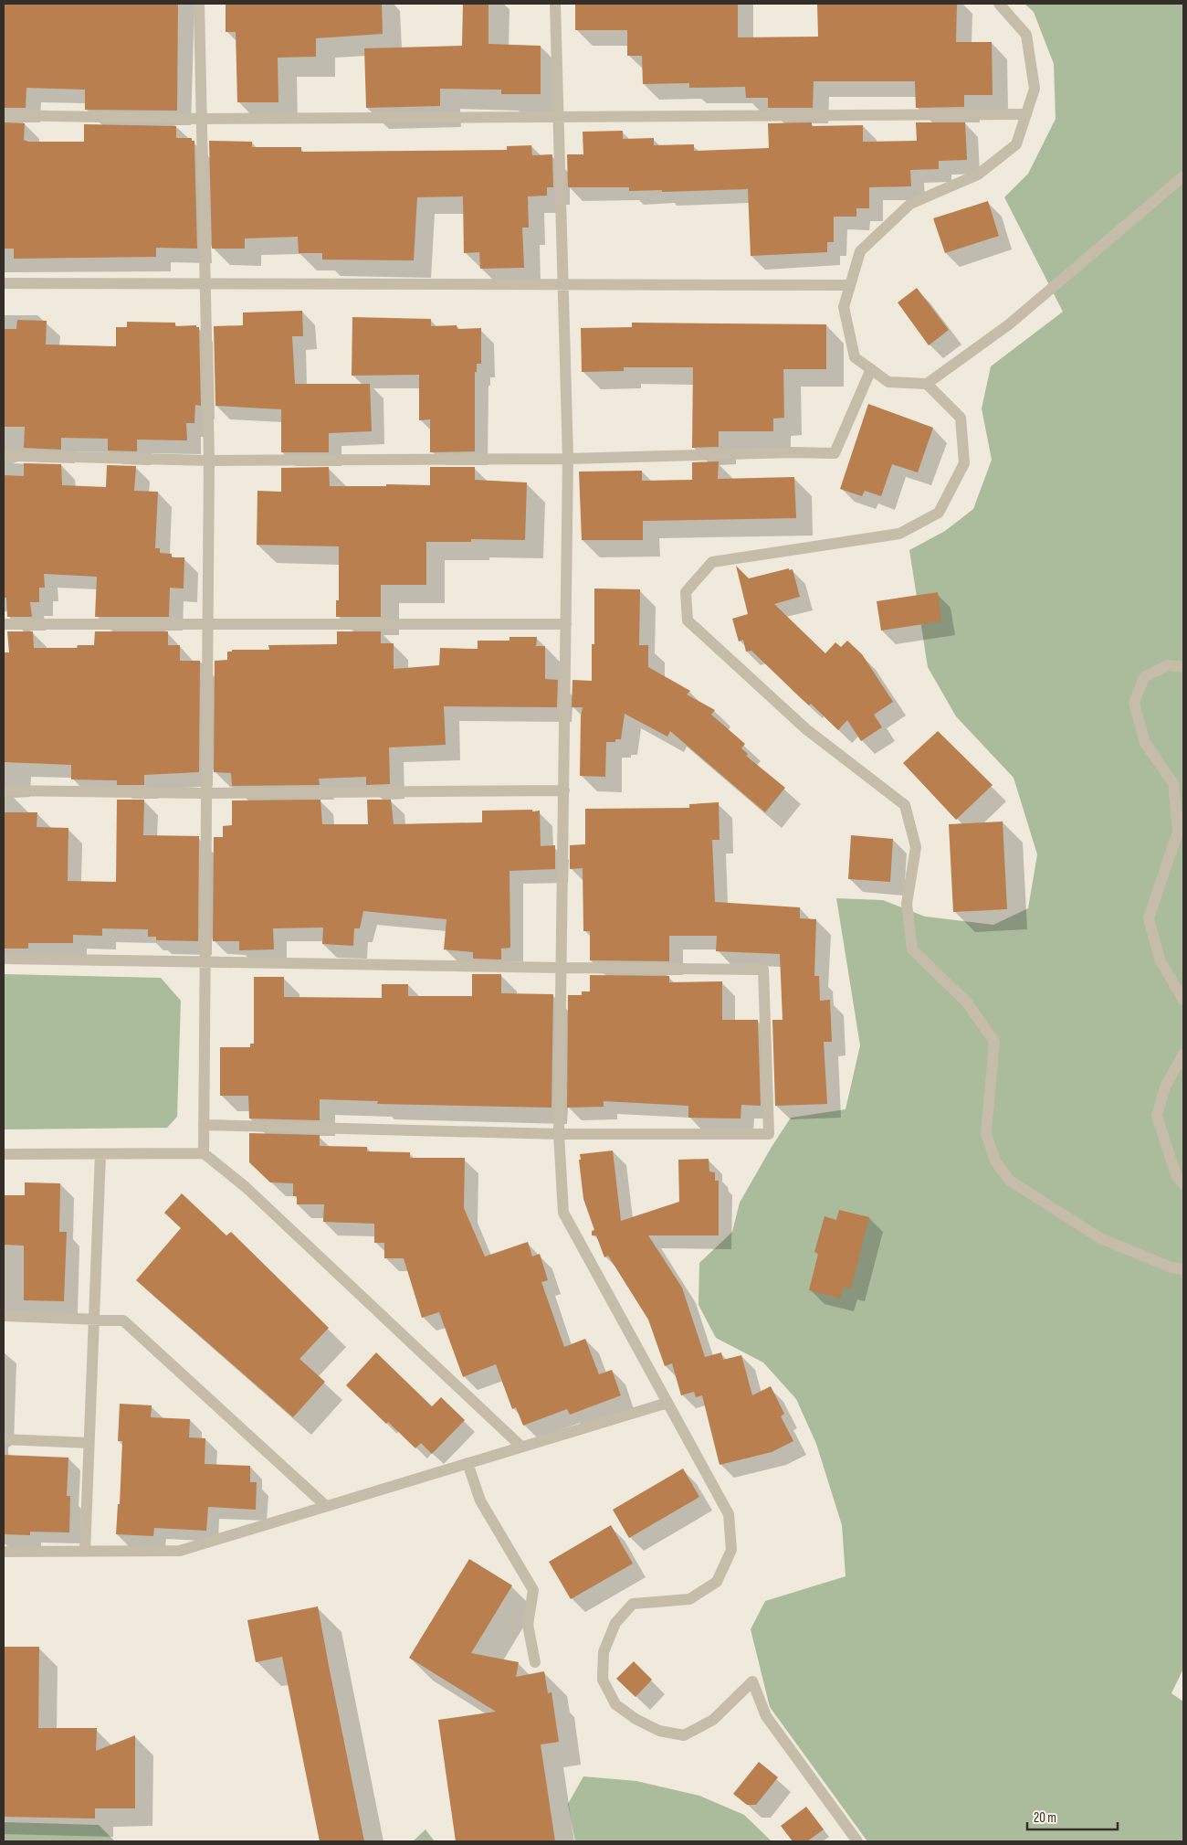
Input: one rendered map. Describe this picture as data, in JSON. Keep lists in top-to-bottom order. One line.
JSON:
{"scale_bar":"20 m"}
